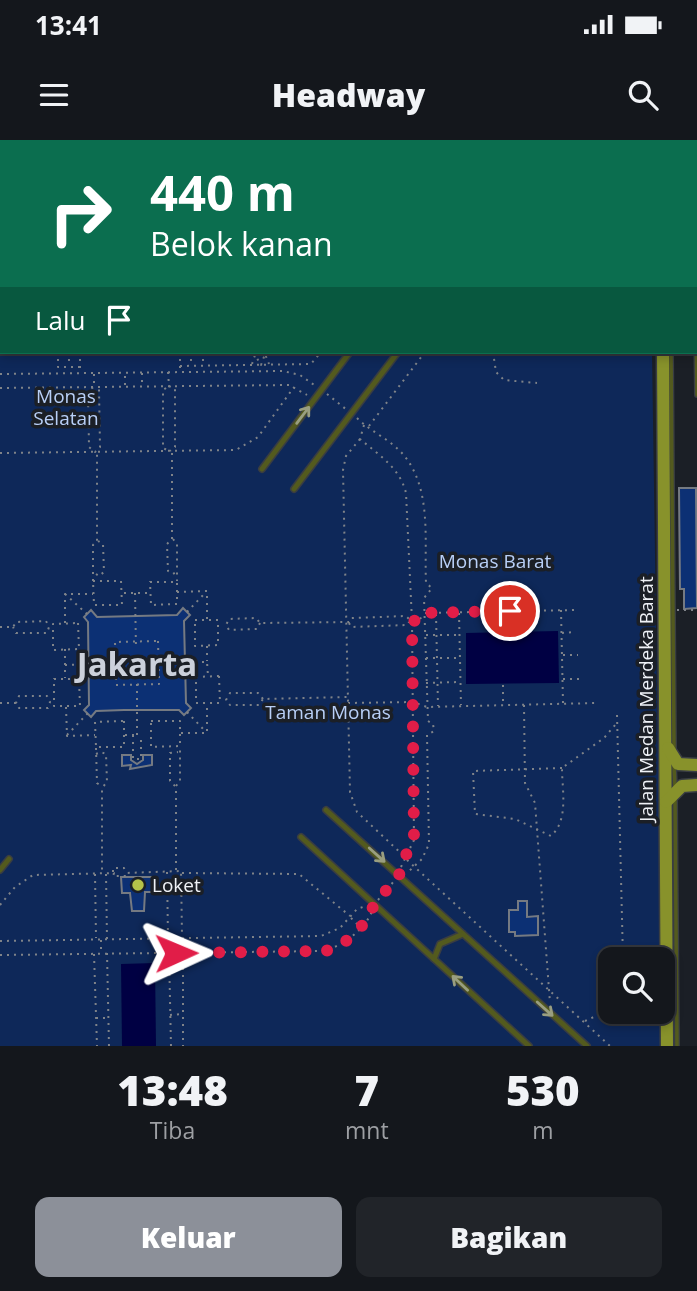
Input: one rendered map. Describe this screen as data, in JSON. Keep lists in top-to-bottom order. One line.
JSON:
{"streets":{"main road":["Jalan Medan Merdeka Barat"]},"districts":["Jakarta"],"parks":["Monas Selatan","Monas Barat","Taman Monas"],"places":["Loket"],"page":{"status":"13:41","header":"Headway","turn":["440 m","Belok kanan"],"then":"Lalu","eta":["13:48","Tiba","7","mnt","530","m"],"buttons":["Keluar","Bagikan"]}}
